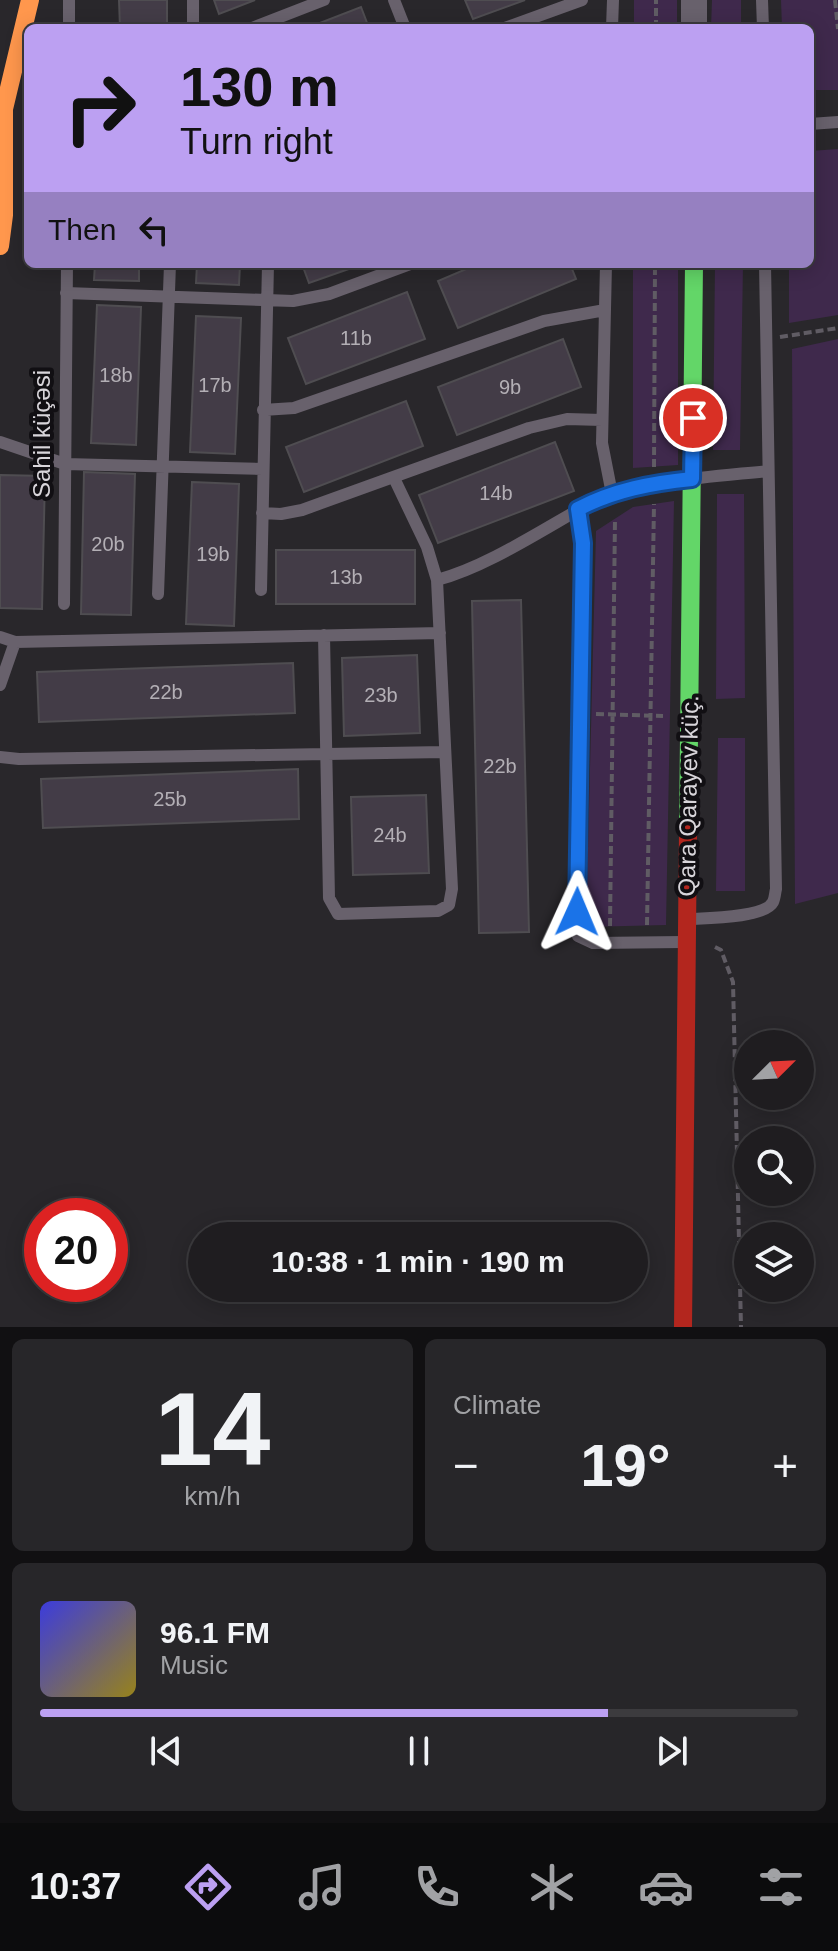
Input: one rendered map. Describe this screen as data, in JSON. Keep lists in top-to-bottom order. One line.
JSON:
{"streets":{"street":["Qara Qarayev küç."],"lane":["Sahil küçəsi"]},"house_numbers":["11b","18b","17b","9b","14b","20b","19b","13b","22b","23b","22b","25b","24b"],"north":"top right","page":{"turn":["130 m","Turn right"],"then":"Then","limit":"20","trip":"10:38 · 1 min · 190 m","tile":[["14","km/h"],"Climate"],"heat":["−","19°","+"],"song":["96.1 FM","Music"],"tabs":"10:37"}}
